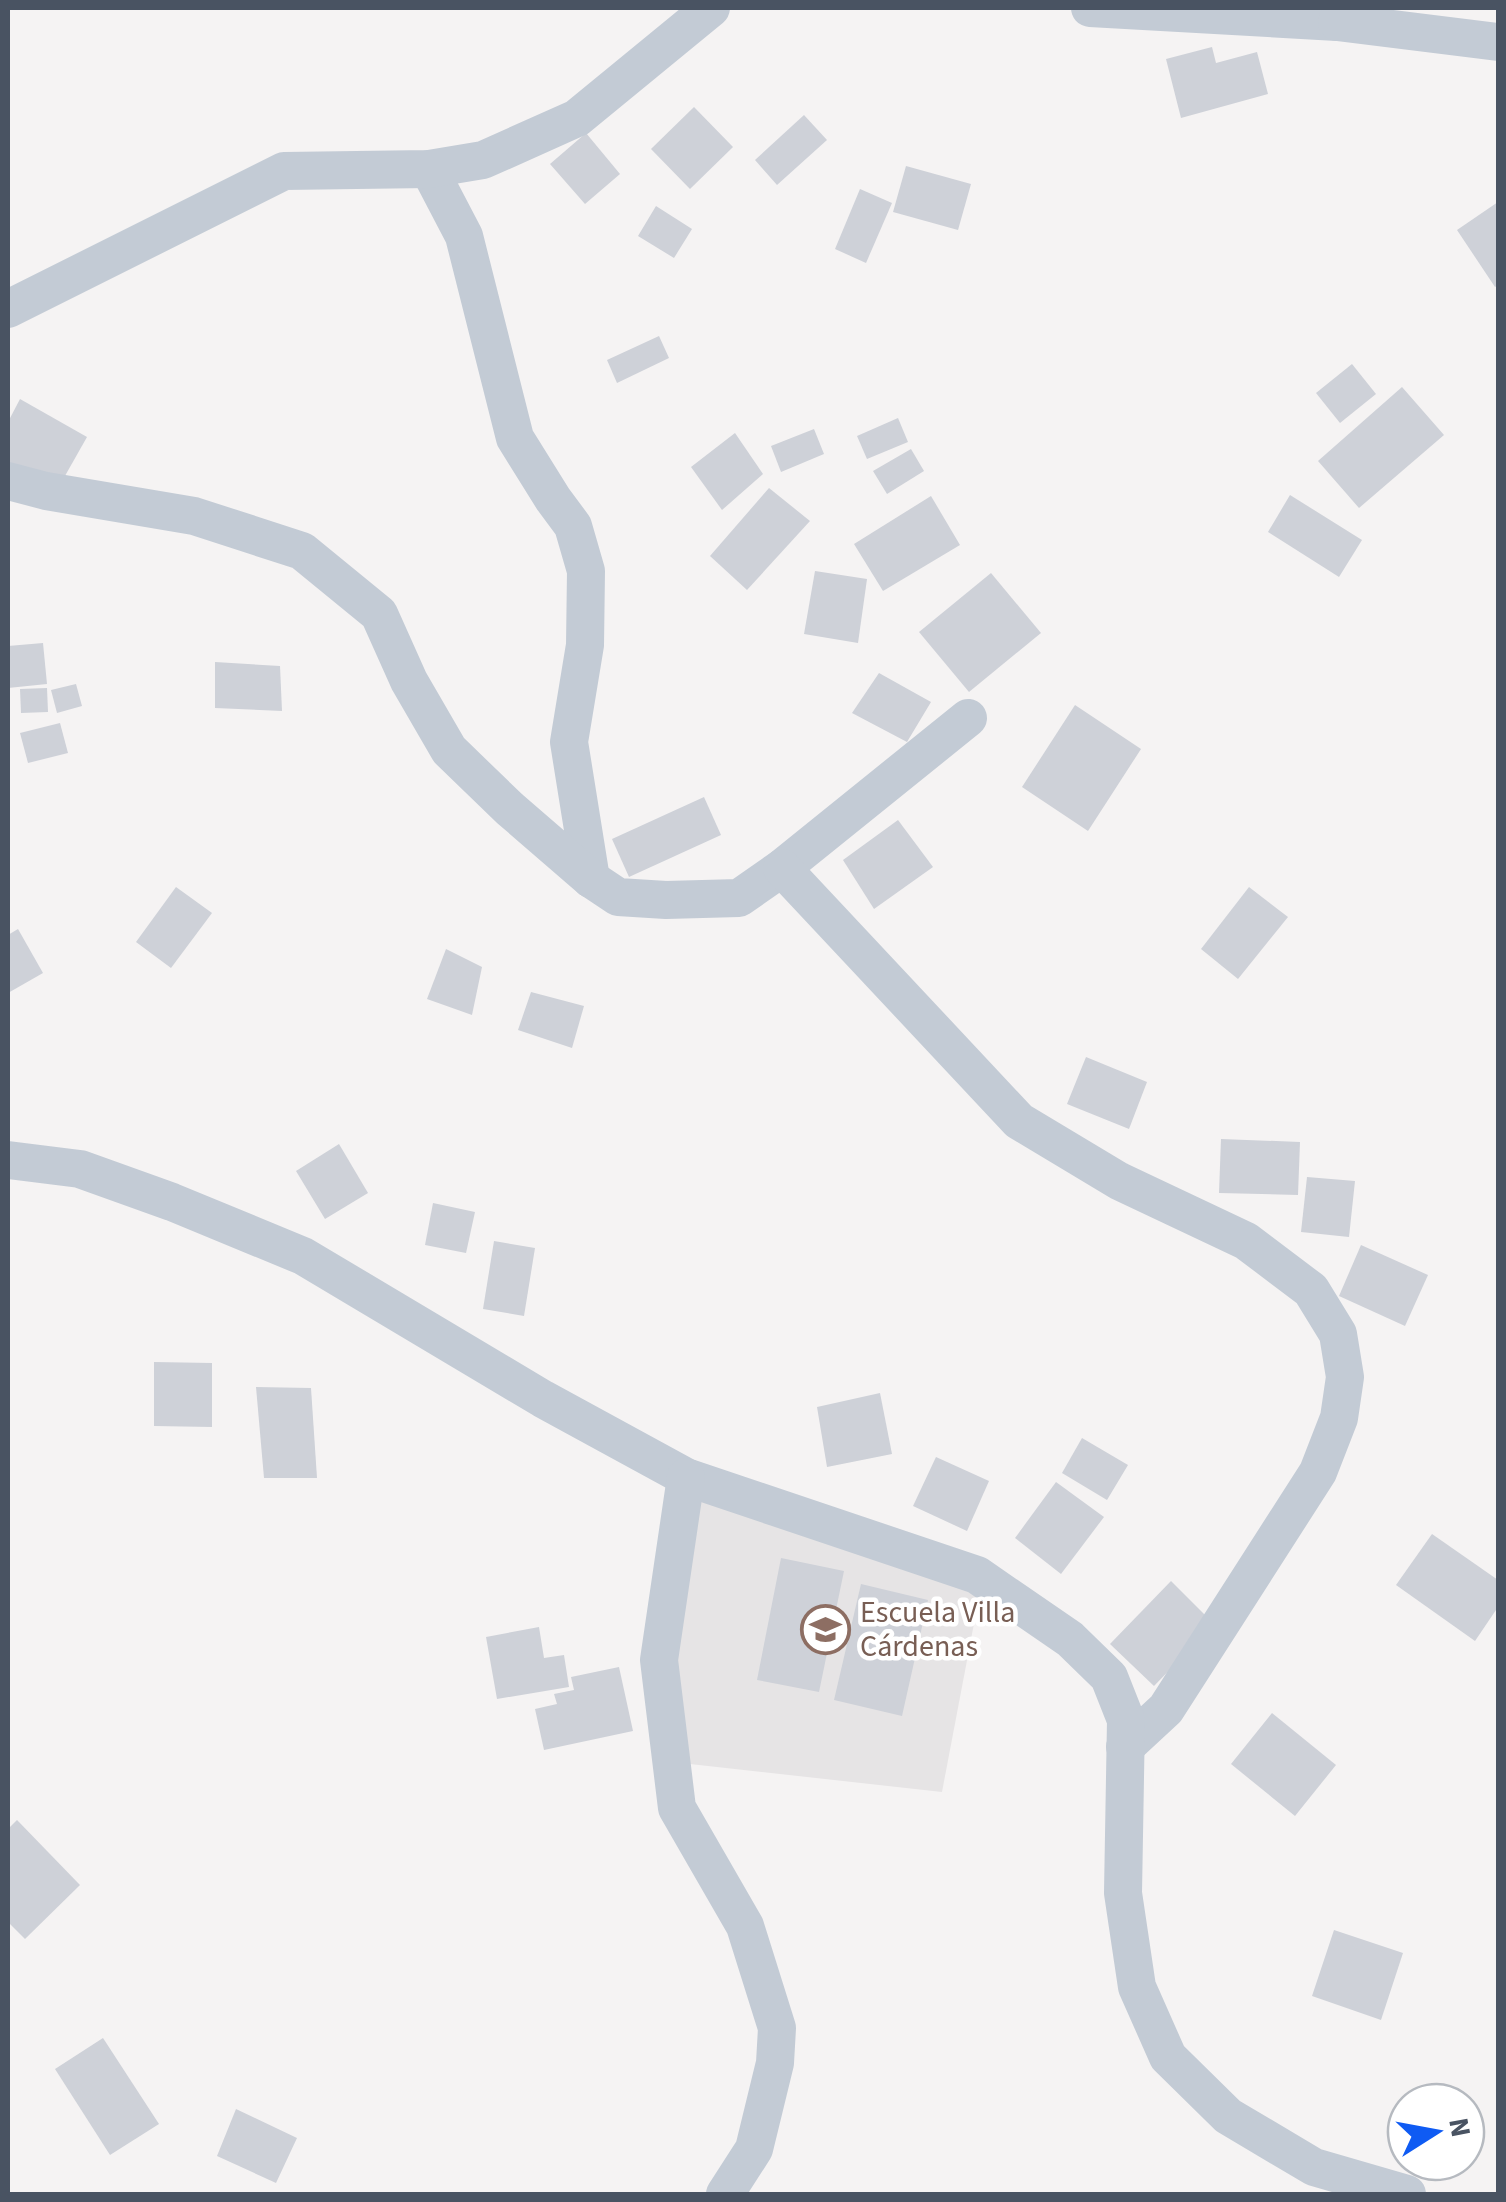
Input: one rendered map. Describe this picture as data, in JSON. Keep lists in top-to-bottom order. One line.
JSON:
{"places":{"school or university":["Escuela Villa Cárdenas"]},"north":"right"}
